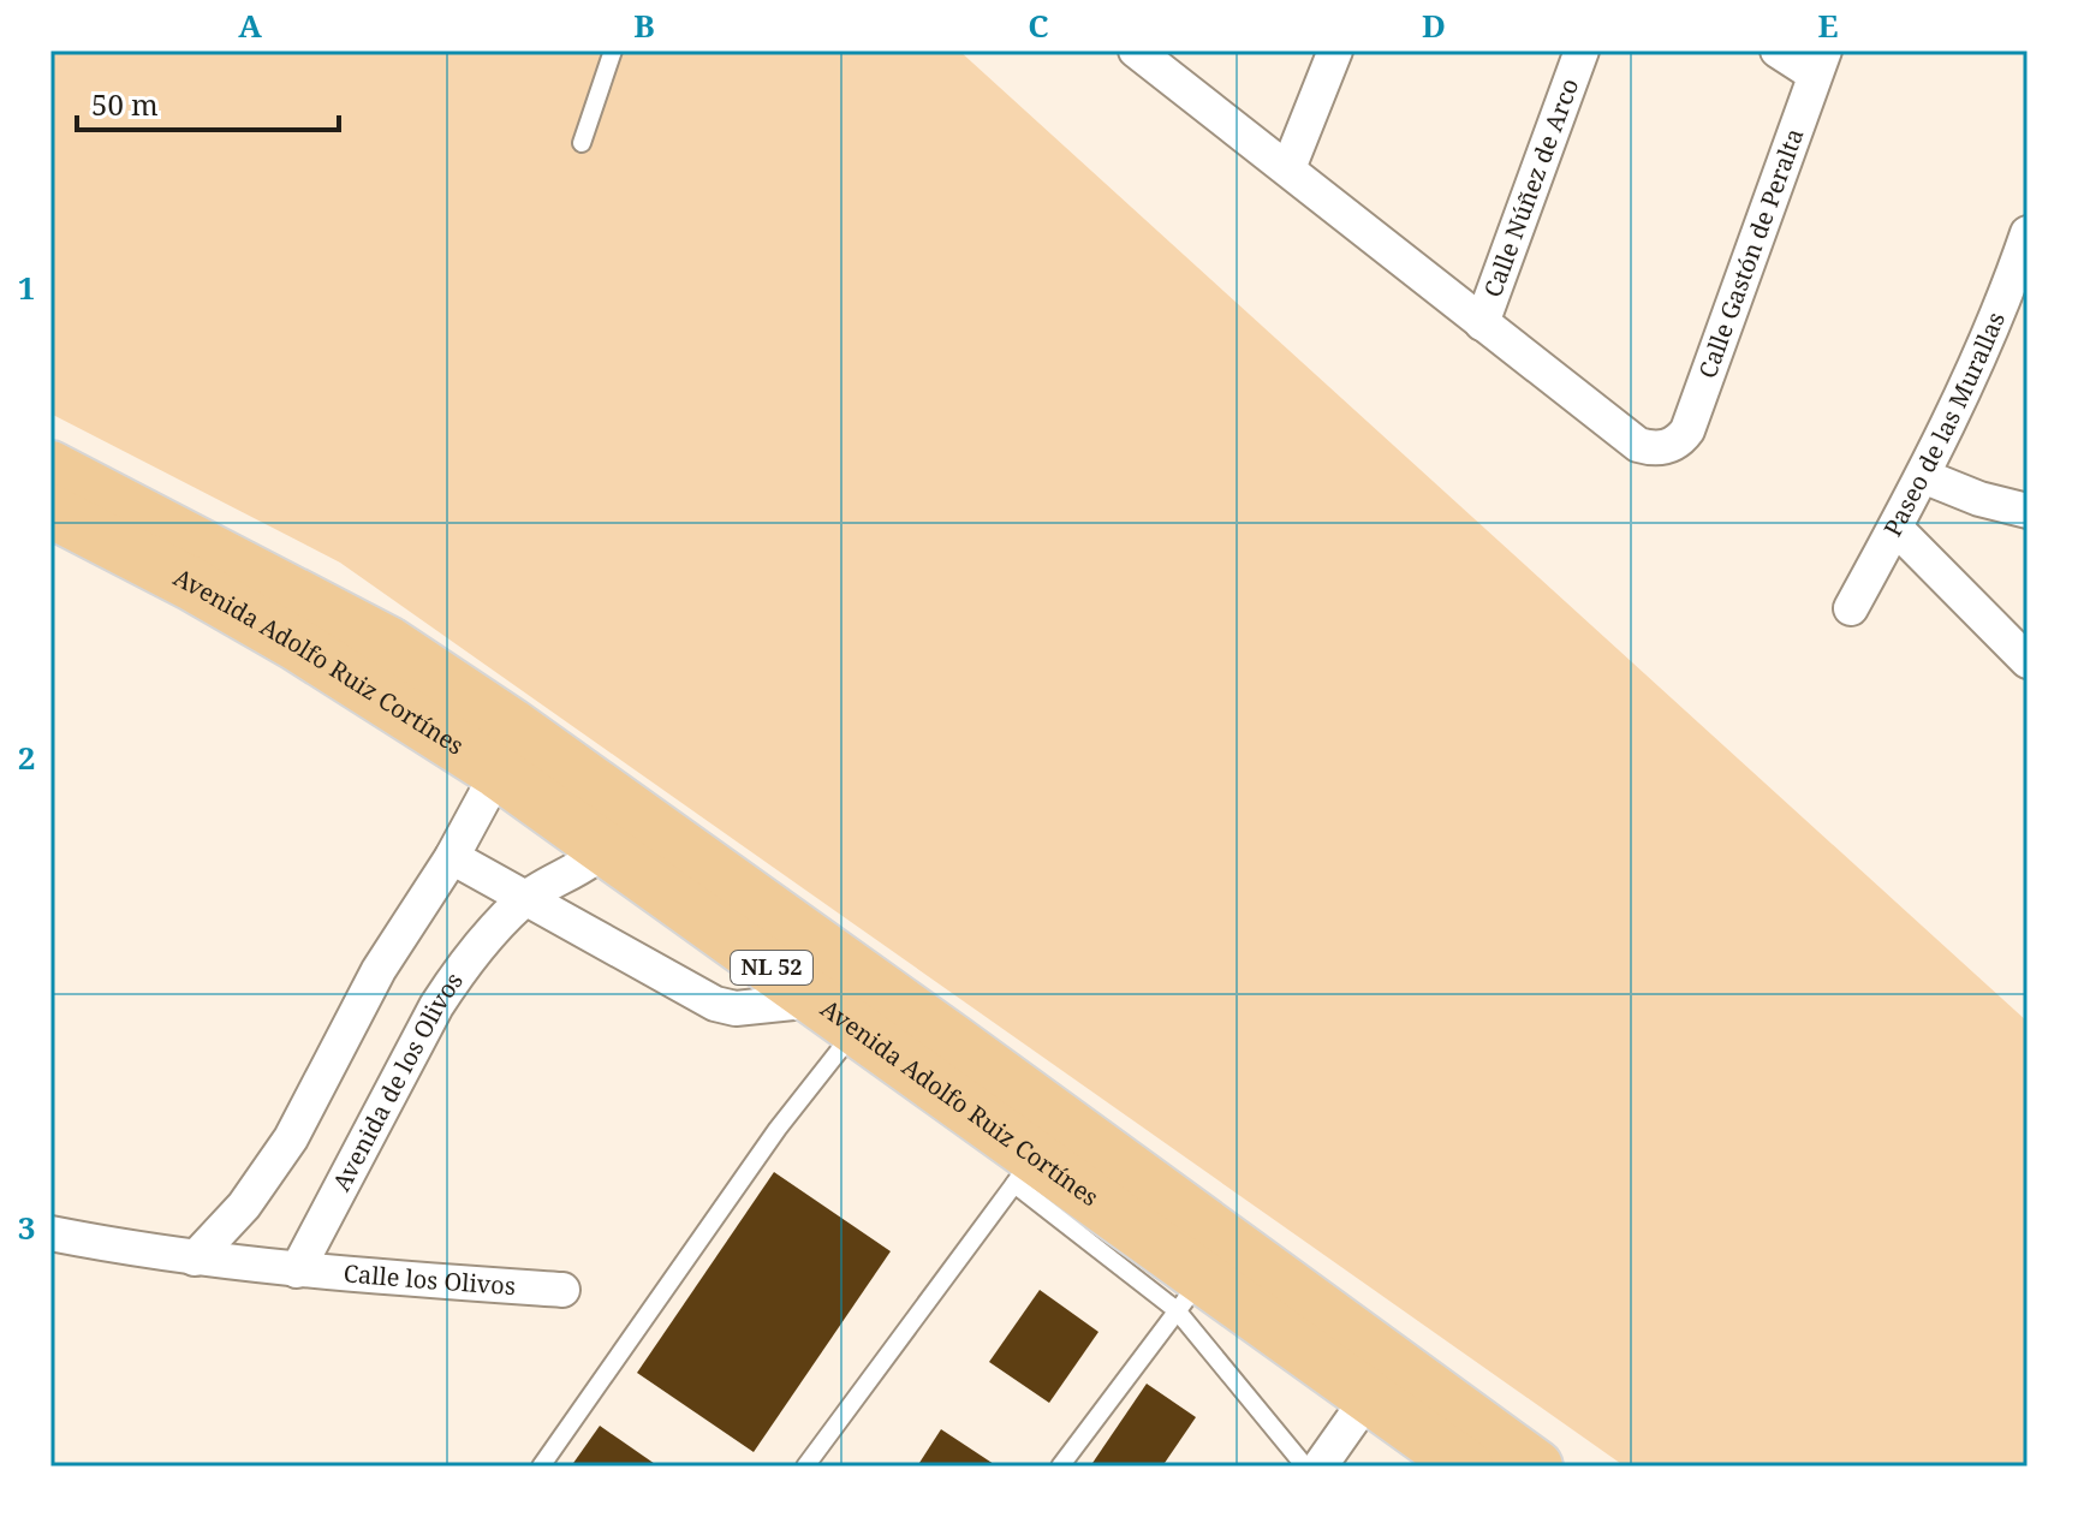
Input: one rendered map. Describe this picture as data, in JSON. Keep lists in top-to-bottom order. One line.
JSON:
{"streets":{"main road":["Avenida Adolfo Ruiz Cortínes","NL 52"],"street":["Calle Núñez de Arco","Calle Gastón de Peralta","Paseo de las Murallas","Avenida de los Olivos","Calle los Olivos"]},"crossings":[["Calle Núñez de Arco","Calle Gastón de Peralta"],["Avenida Adolfo Ruiz Cortínes","Avenida de los Olivos"],["Avenida de los Olivos","Calle los Olivos"]],"scale_bar":"50 m","grid":{"columns":["A","B","C","D","E"],"rows":["1","2","3"]}}
